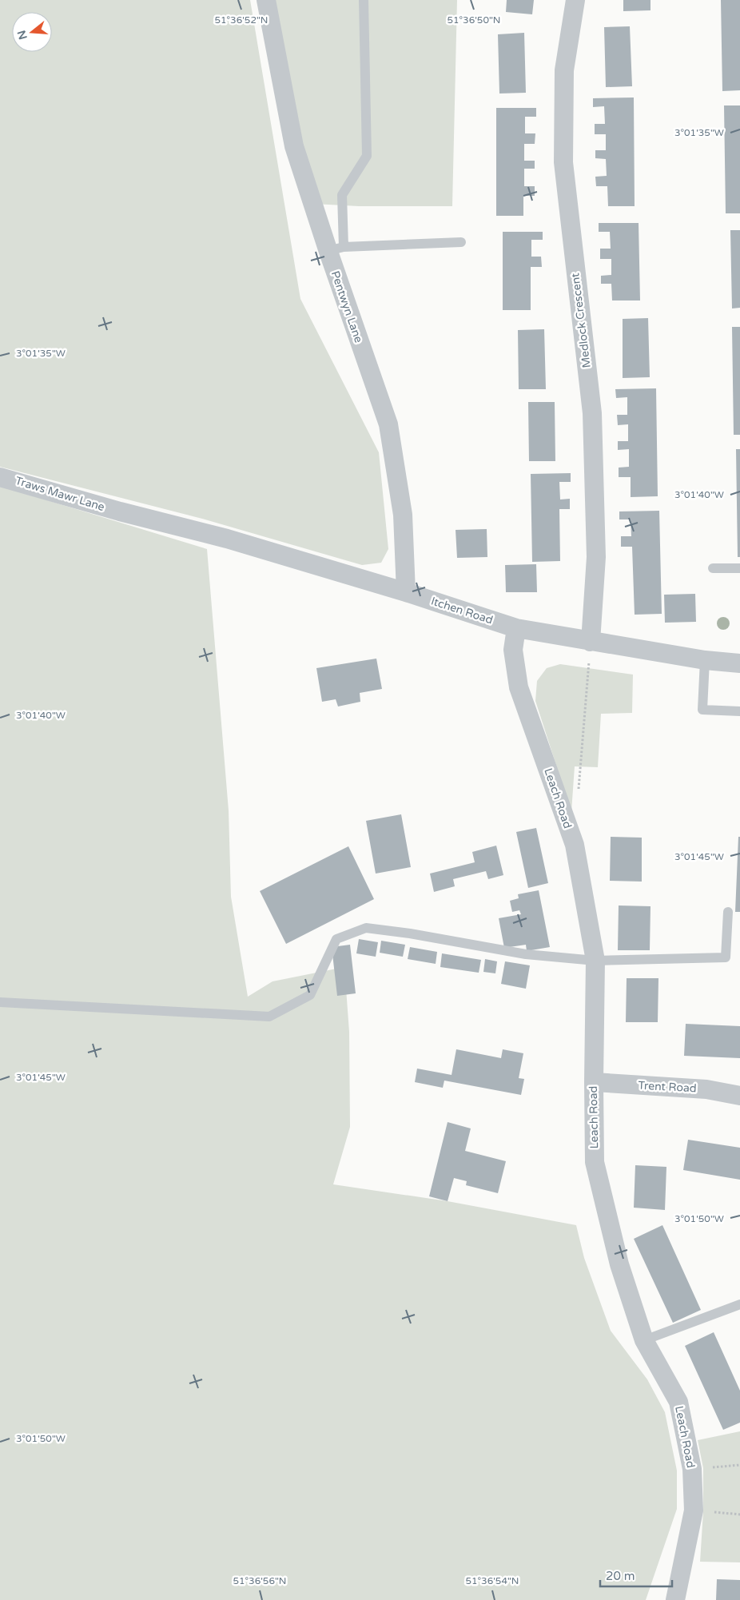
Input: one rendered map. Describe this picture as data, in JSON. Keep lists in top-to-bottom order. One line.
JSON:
{"streets":{"street":["Pentwyn Lane","Medlock Crescent","Traws Mawr Lane","Itchen Road","Leach Road","Trent Road"]},"crossings":[["Pentwyn Lane","Itchen Road"],["Medlock Crescent","Itchen Road"],["Traws Mawr Lane","Itchen Road"],["Itchen Road","Leach Road"],["Leach Road","Trent Road"]],"scale_bar":"20 m","north":"left","coordinates":["51°36'52\"N","51°36'50\"N","3°01'35\"W","3°01'40\"W","3°01'45\"W","3°01'50\"W","51°36'56\"N","51°36'54\"N"]}
